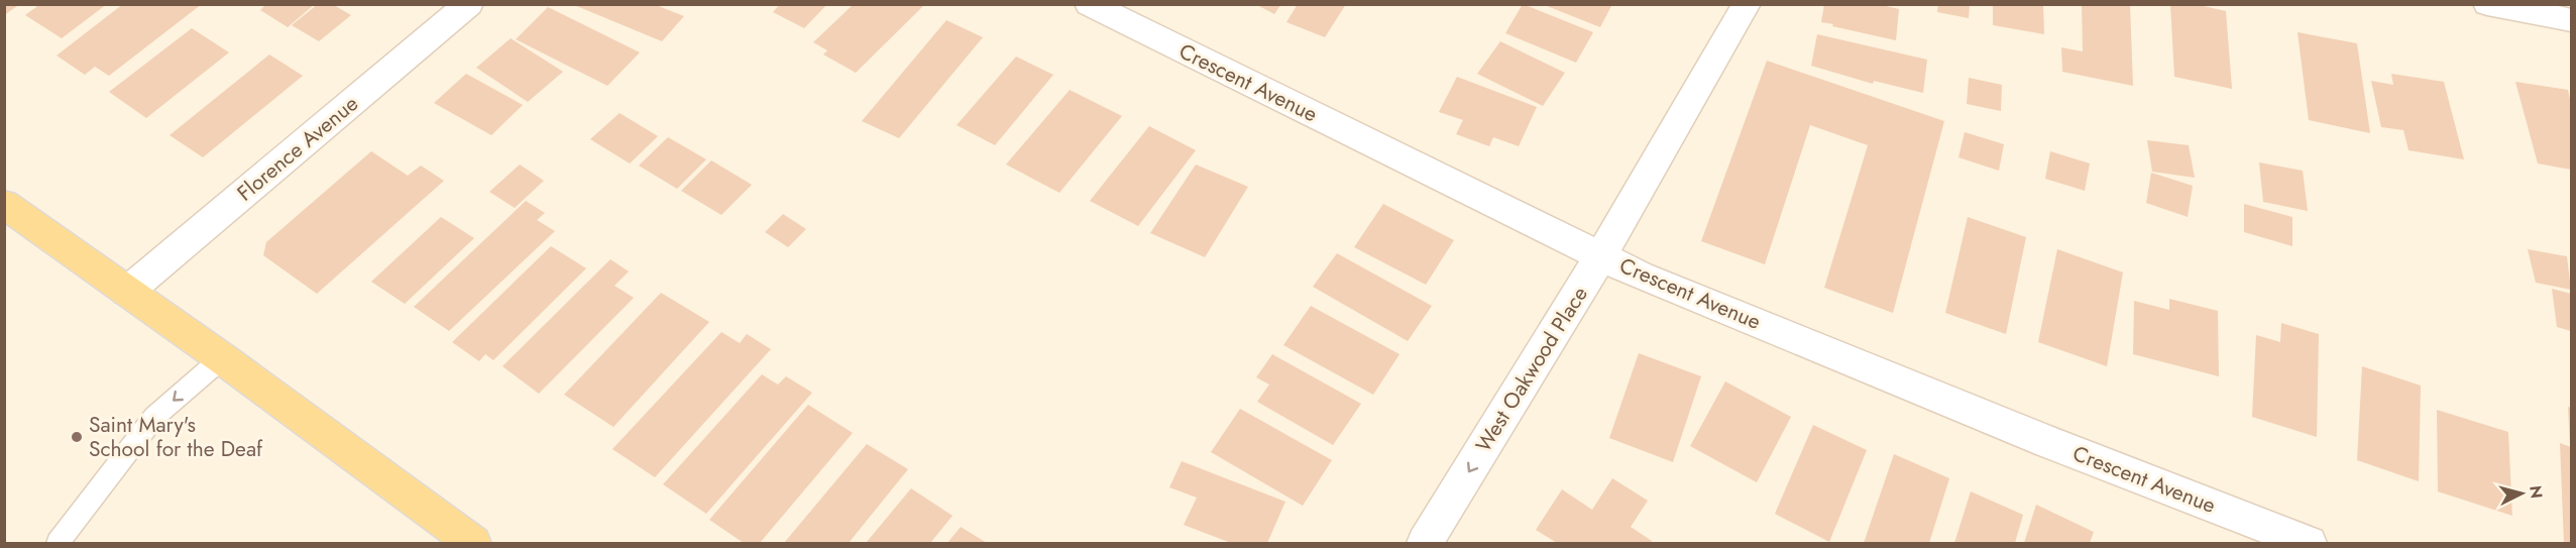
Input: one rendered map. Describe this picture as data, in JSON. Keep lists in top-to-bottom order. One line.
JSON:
{"streets":{"street":["Crescent Avenue","Florence Avenue","West Oakwood Place"]},"crossings":[["Crescent Avenue","West Oakwood Place"]],"one_way":["West Oakwood Place"],"places":["Saint Mary's School for the Deaf"],"north":"right"}
